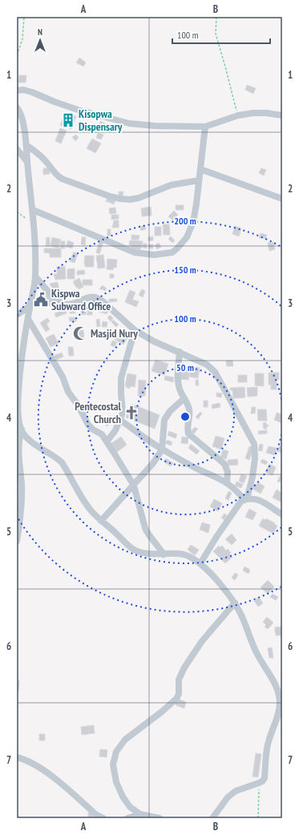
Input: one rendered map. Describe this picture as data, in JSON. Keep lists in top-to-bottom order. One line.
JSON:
{"places":{"building":["Kisopwa Dispensary"],"public building":["Kispwa Subward Office"],"mosque":["Masjid Nury"],"church":["Pentecostal Church"]},"scale_bar":"100 m","north":"top","grid":{"columns":["A","B"],"rows":["1","2","3","4","5","6","7"]},"rings":["200 m","150 m","100 m","50 m"]}
